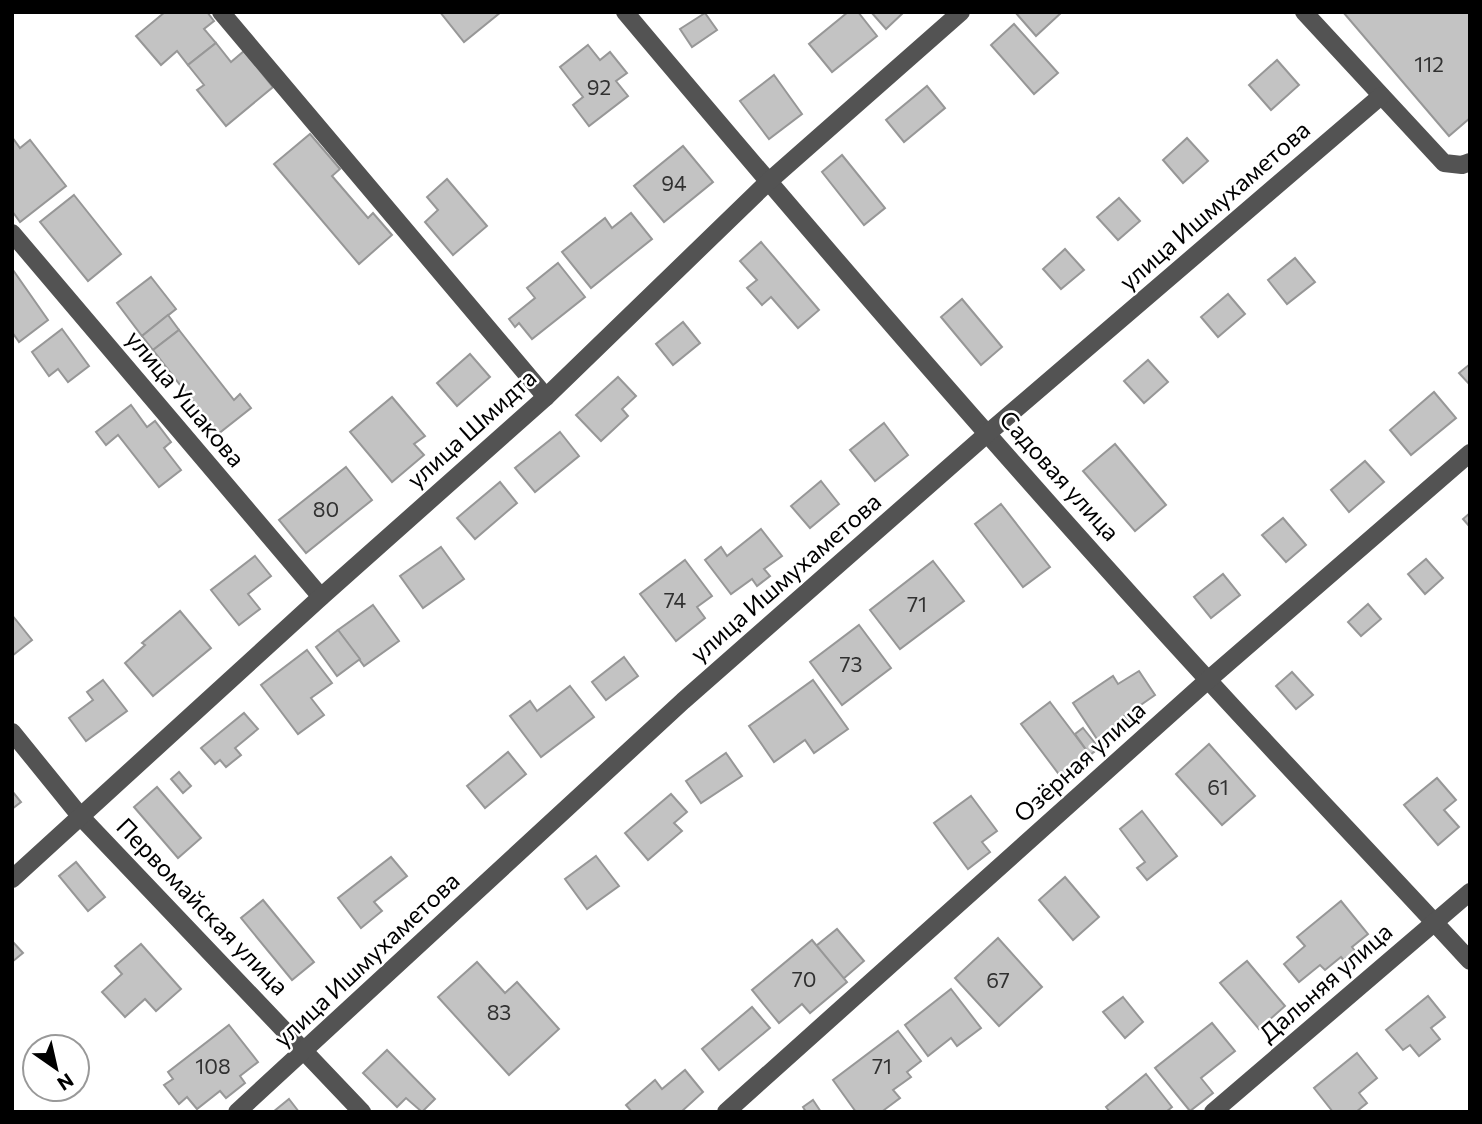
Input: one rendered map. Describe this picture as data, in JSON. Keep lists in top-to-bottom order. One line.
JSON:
{"streets":{"street":["улица Ишмухаметова","улица Ушакова","улица Шмидта","Садовая улица","Озёрная улица","Первомайская улица","Дальняя улица"]},"crossings":[["улица Ишмухаметова","Садовая улица"],["улица Ишмухаметова","Первомайская улица"],["улица Ушакова","улица Шмидта"],["улица Шмидта","Садовая улица"],["улица Шмидта","Первомайская улица"],["Садовая улица","Озёрная улица"],["Садовая улица","Дальняя улица"]],"house_numbers":["112","92","94","80","74","71","73","61","70","67","83","108","71"],"north":"bottom right"}
